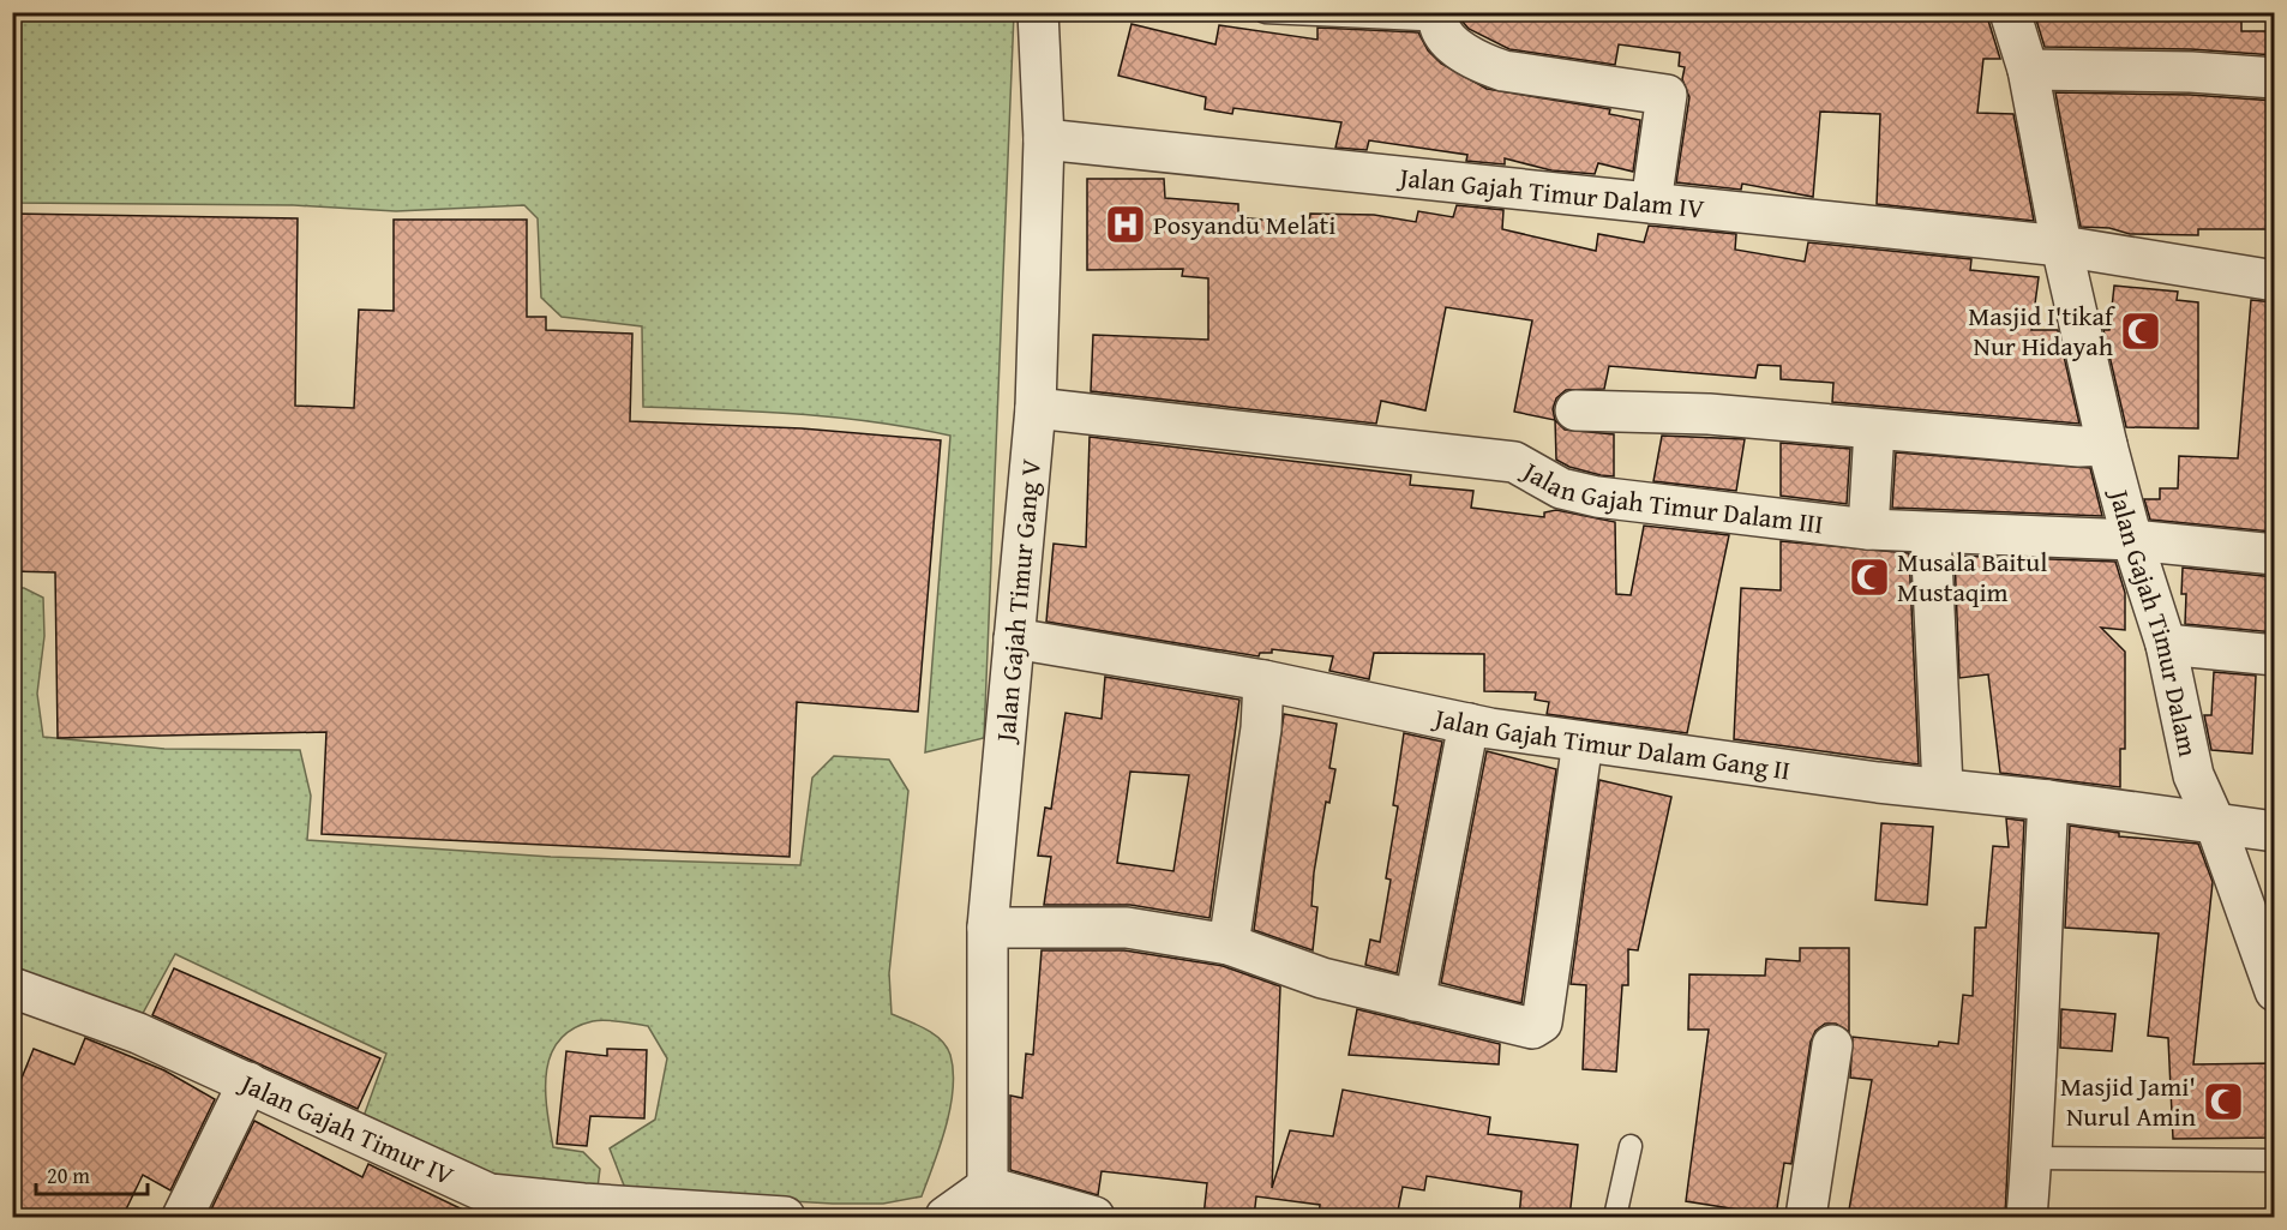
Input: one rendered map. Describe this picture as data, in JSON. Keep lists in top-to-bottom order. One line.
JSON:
{"streets":{"street":["Jalan Gajah Timur Dalam IV","Jalan Gajah Timur Dalam III","Jalan Gajah Timur Gang V","Jalan Gajah Timur Dalam","Jalan Gajah Timur Dalam Gang II","Jalan Gajah Timur IV"]},"crossings":[["Jalan Gajah Timur Dalam IV","Jalan Gajah Timur Gang V"],["Jalan Gajah Timur Dalam IV","Jalan Gajah Timur Dalam"],["Jalan Gajah Timur Dalam III","Jalan Gajah Timur Gang V"],["Jalan Gajah Timur Dalam III","Jalan Gajah Timur Dalam"],["Jalan Gajah Timur Gang V","Jalan Gajah Timur Dalam Gang II"],["Jalan Gajah Timur Dalam","Jalan Gajah Timur Dalam Gang II"]],"places":{"hospital":["Posyandu Melati"],"mosque":["Masjid I'tikaf Nur Hidayah","Musala Baitul Mustaqim","Masjid Jami' Nurul Amin"]},"scale_bar":"20 m"}
